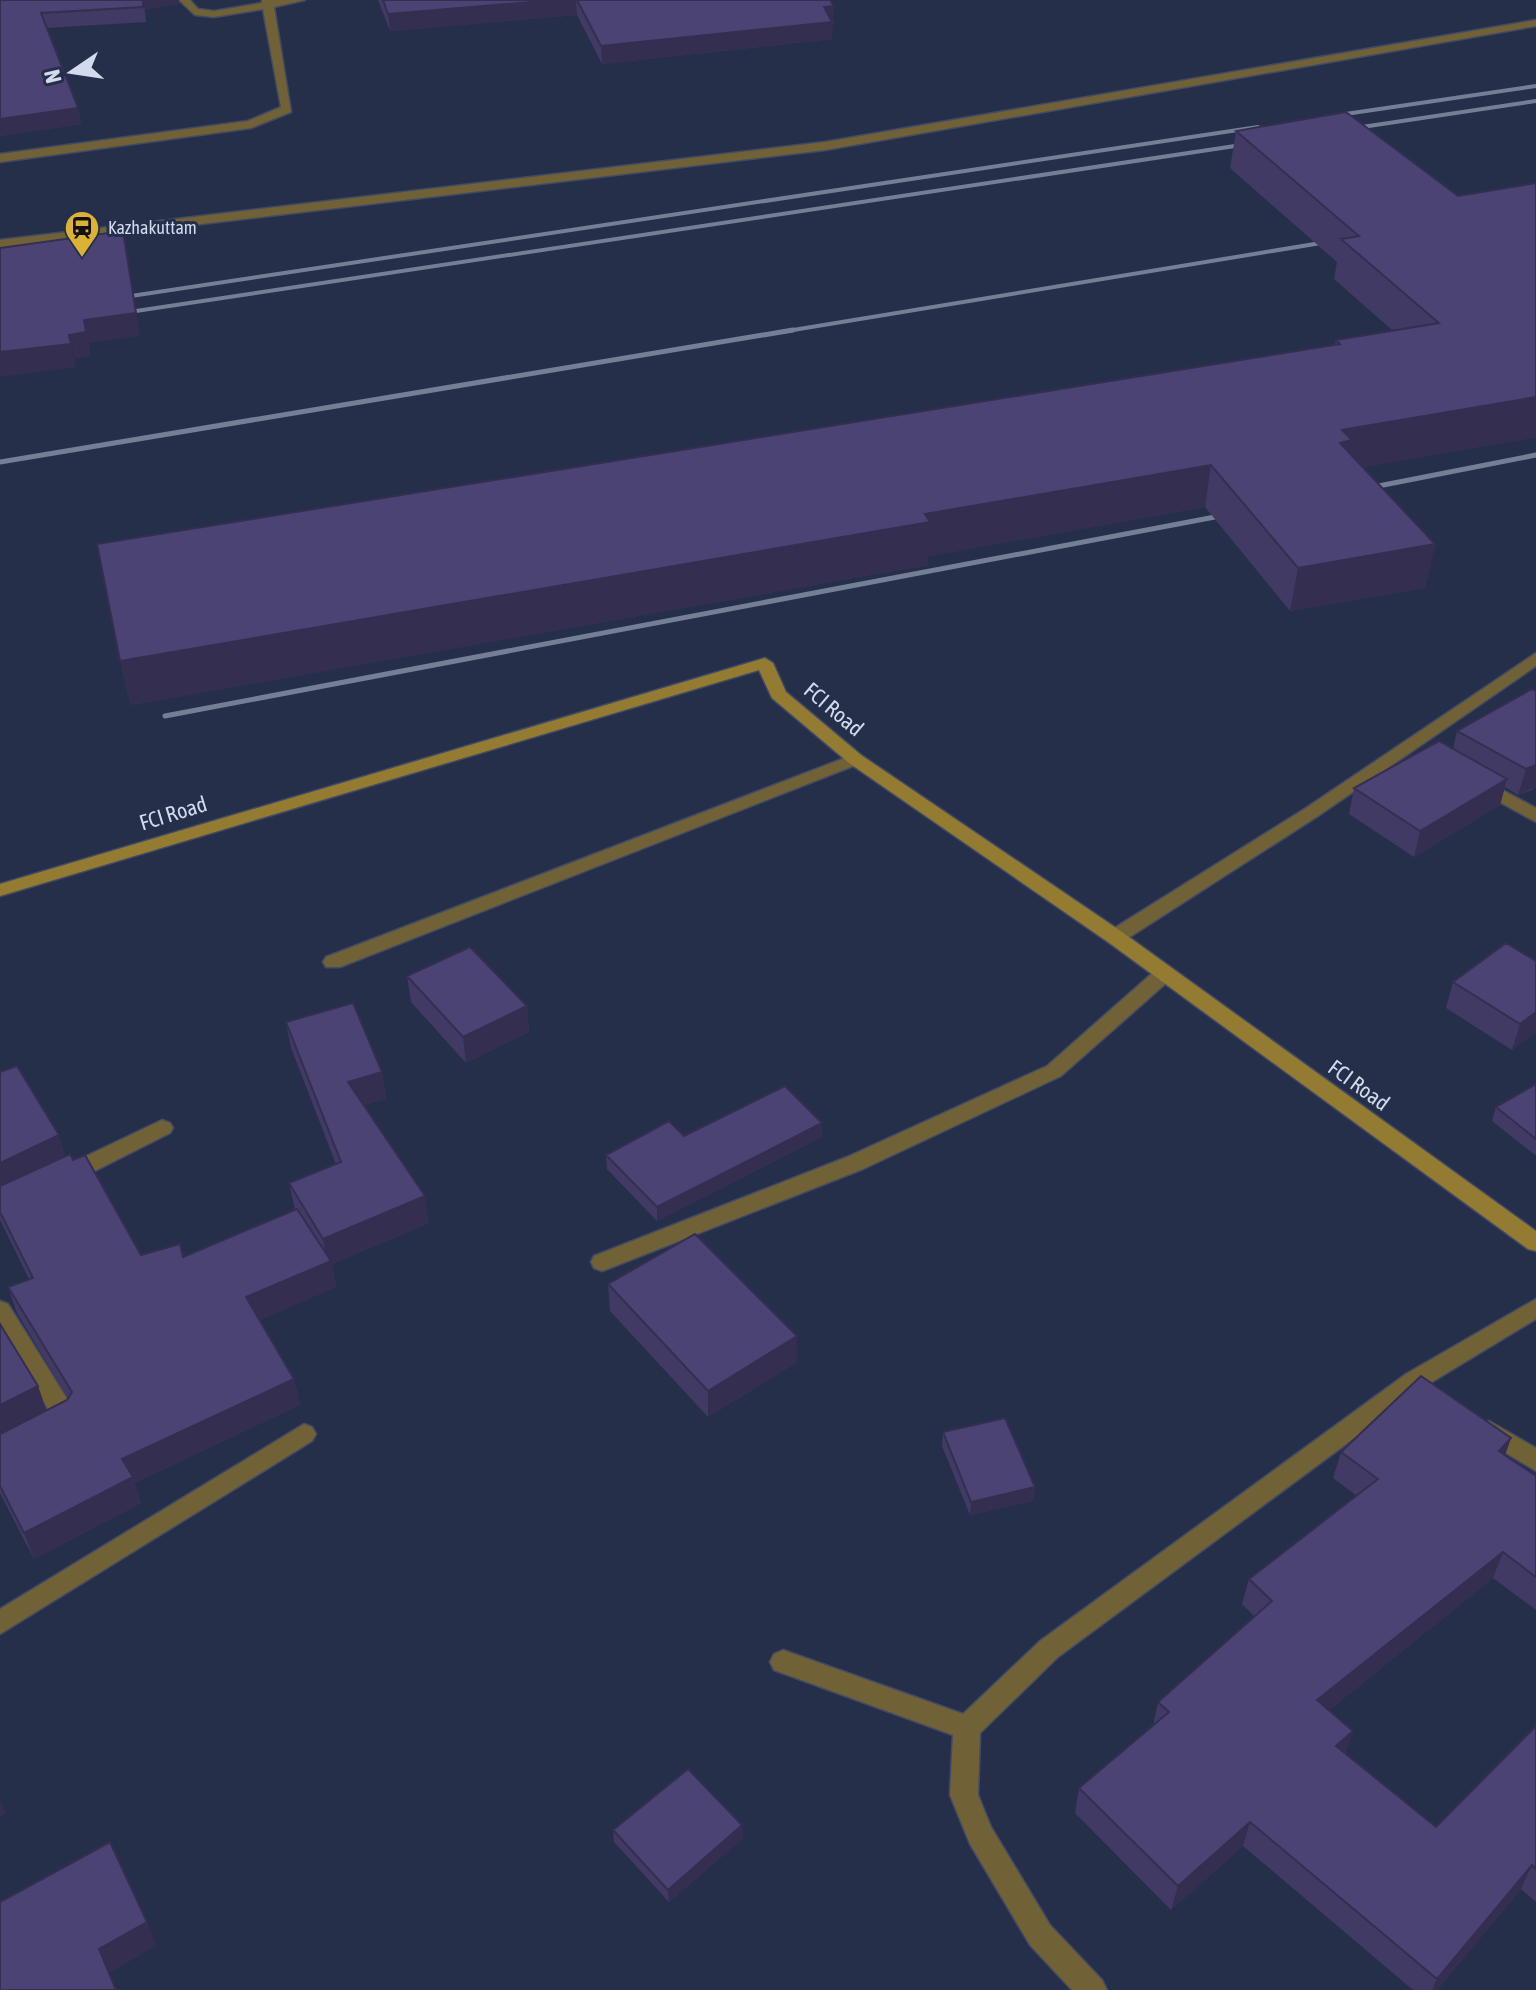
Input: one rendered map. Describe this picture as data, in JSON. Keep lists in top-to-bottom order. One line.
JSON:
{"streets":{"street":["FCI Road"]},"places":{"station":["Kazhakuttam"]},"north":"left"}
